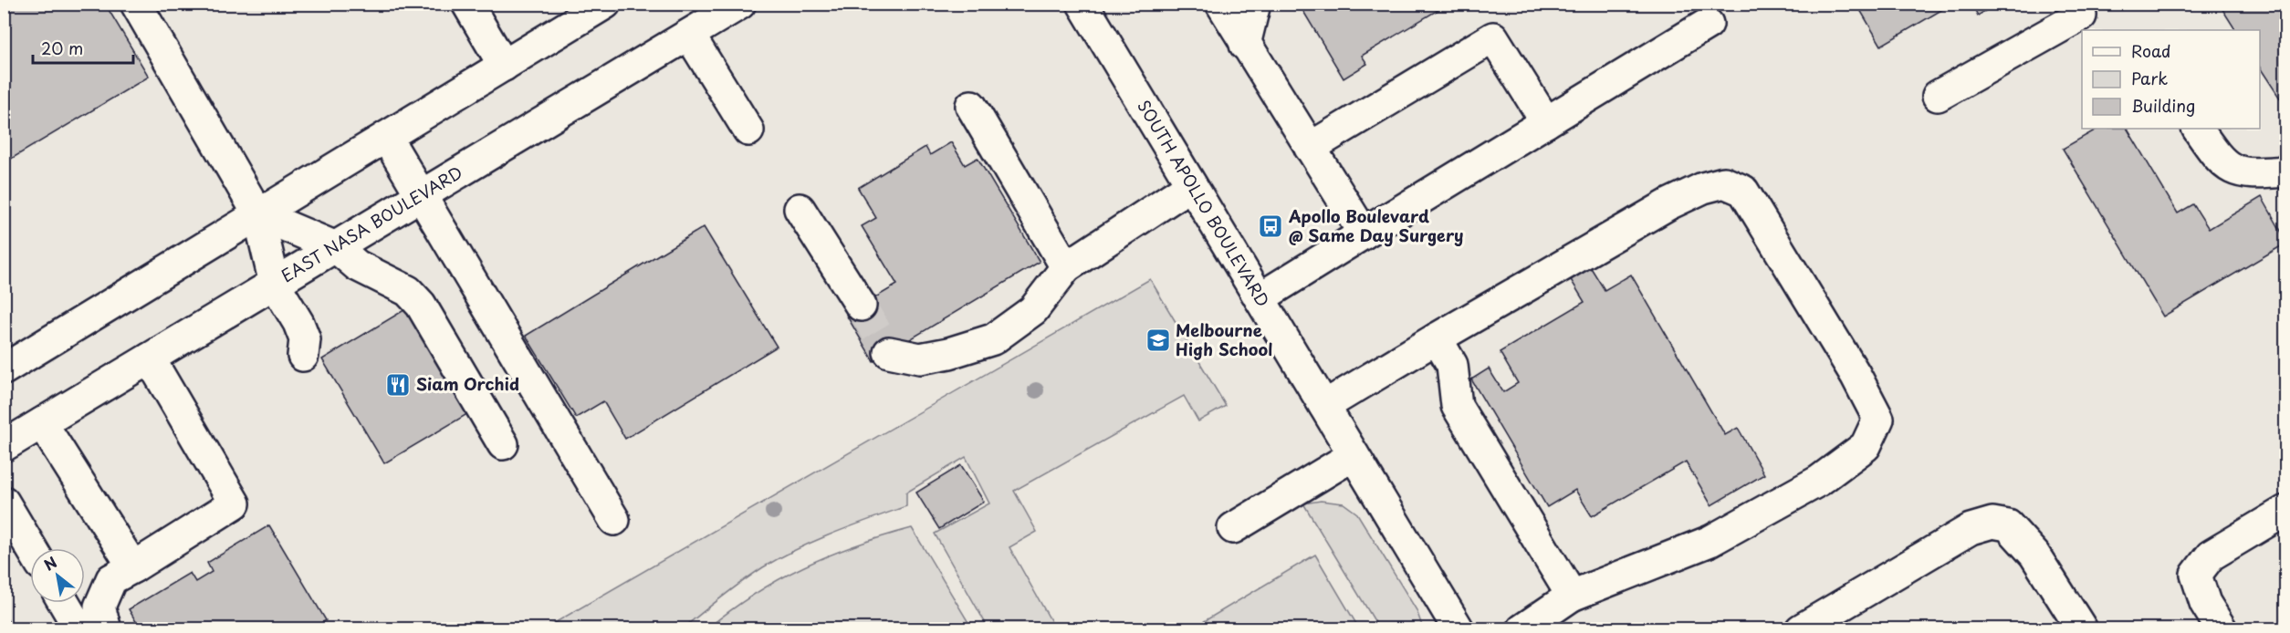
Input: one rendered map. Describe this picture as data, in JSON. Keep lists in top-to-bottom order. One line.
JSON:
{"streets":{"main road":["SOUTH APOLLO BOULEVARD","EAST NASA BOULEVARD"]},"places":{"bus stop":["Apollo Boulevard @ Same Day Surgery"],"school or university":["Melbourne High School"],"restaurant":["Siam Orchid"]},"legend":["Road","Park","Building"],"scale_bar":"20 m","north":"top left"}
